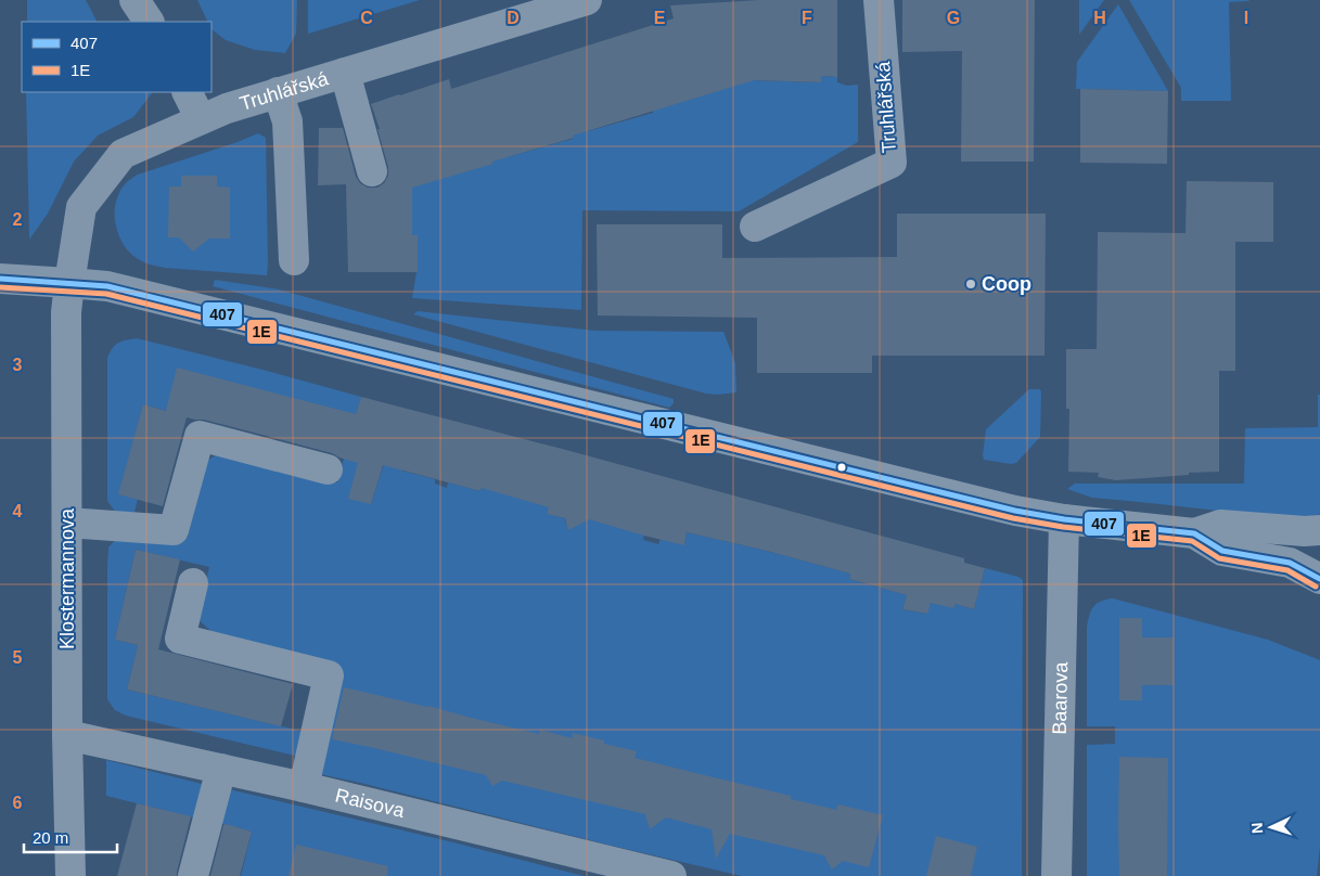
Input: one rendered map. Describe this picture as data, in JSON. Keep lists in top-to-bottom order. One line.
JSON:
{"streets":{"street":["Truhlářská","Klostermannova","Baarova","Raisova"]},"crossings":[["Truhlářská","Klostermannova"],["Klostermannova","Raisova"]],"places":["Coop"],"lines":["transit line 407","transit line 1E"],"legend":["407","1E"],"scale_bar":"20 m","north":"left","grid":{"columns":["C","D","E","F","G","H","I"],"rows":["2","3","4","5","6"]}}
